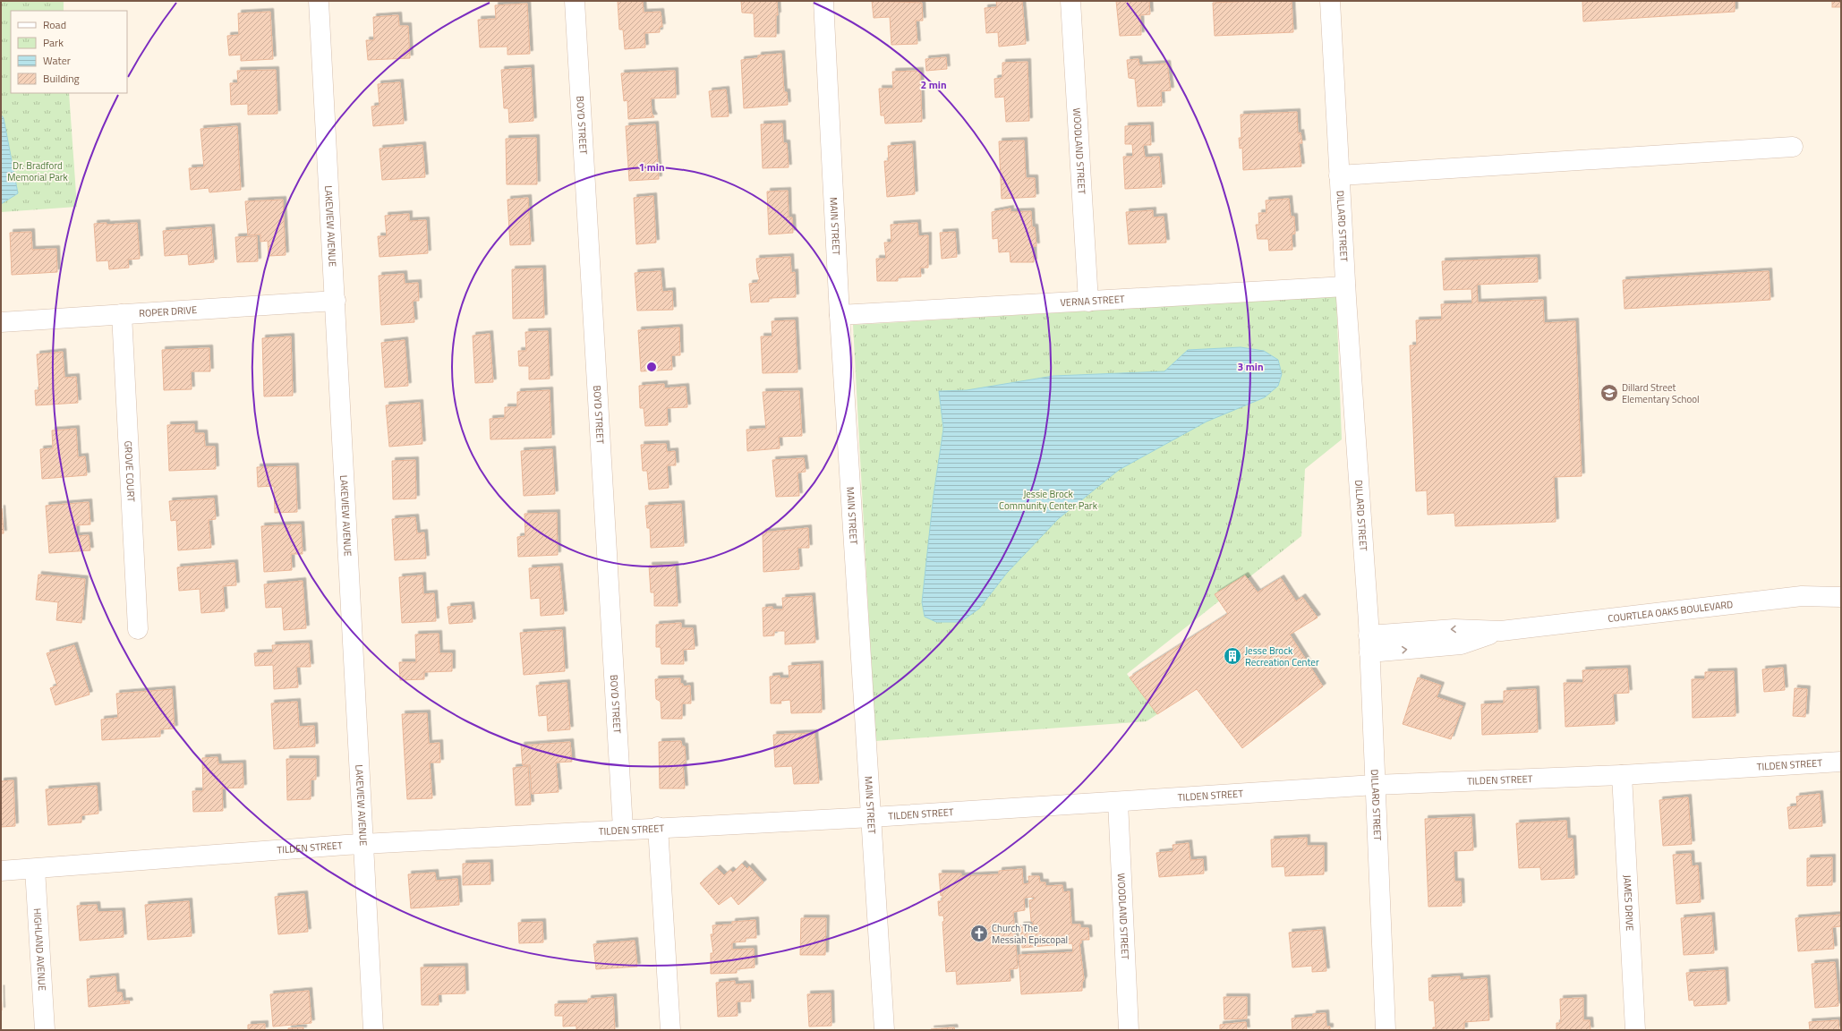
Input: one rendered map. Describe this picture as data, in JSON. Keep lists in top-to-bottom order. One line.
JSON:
{"streets":{"street":["BOYD STREET","WOODLAND STREET","LAKEVIEW AVENUE","DILLARD STREET","MAIN STREET","VERNA STREET","ROPER DRIVE","GROVE COURT","COURTLEA OAKS BOULEVARD","TILDEN STREET","JAMES DRIVE","HIGHLAND AVENUE"]},"crossings":[["BOYD STREET","TILDEN STREET"],["WOODLAND STREET","VERNA STREET"],["WOODLAND STREET","TILDEN STREET"],["LAKEVIEW AVENUE","ROPER DRIVE"],["LAKEVIEW AVENUE","TILDEN STREET"],["DILLARD STREET","VERNA STREET"],["DILLARD STREET","COURTLEA OAKS BOULEVARD"],["DILLARD STREET","TILDEN STREET"],["MAIN STREET","VERNA STREET"],["MAIN STREET","TILDEN STREET"],["ROPER DRIVE","GROVE COURT"],["TILDEN STREET","JAMES DRIVE"],["TILDEN STREET","HIGHLAND AVENUE"]],"parks":["Dr. Bradford Memorial Park","Jessie Brock Community Center Park"],"places":{"school or university":["Dillard Street Elementary School"],"building":["Jesse Brock Recreation Center"],"church":["Church The Messiah Episcopal"]},"legend":["Road","Park","Water","Building"],"rings":["2 min","1 min","3 min"]}
